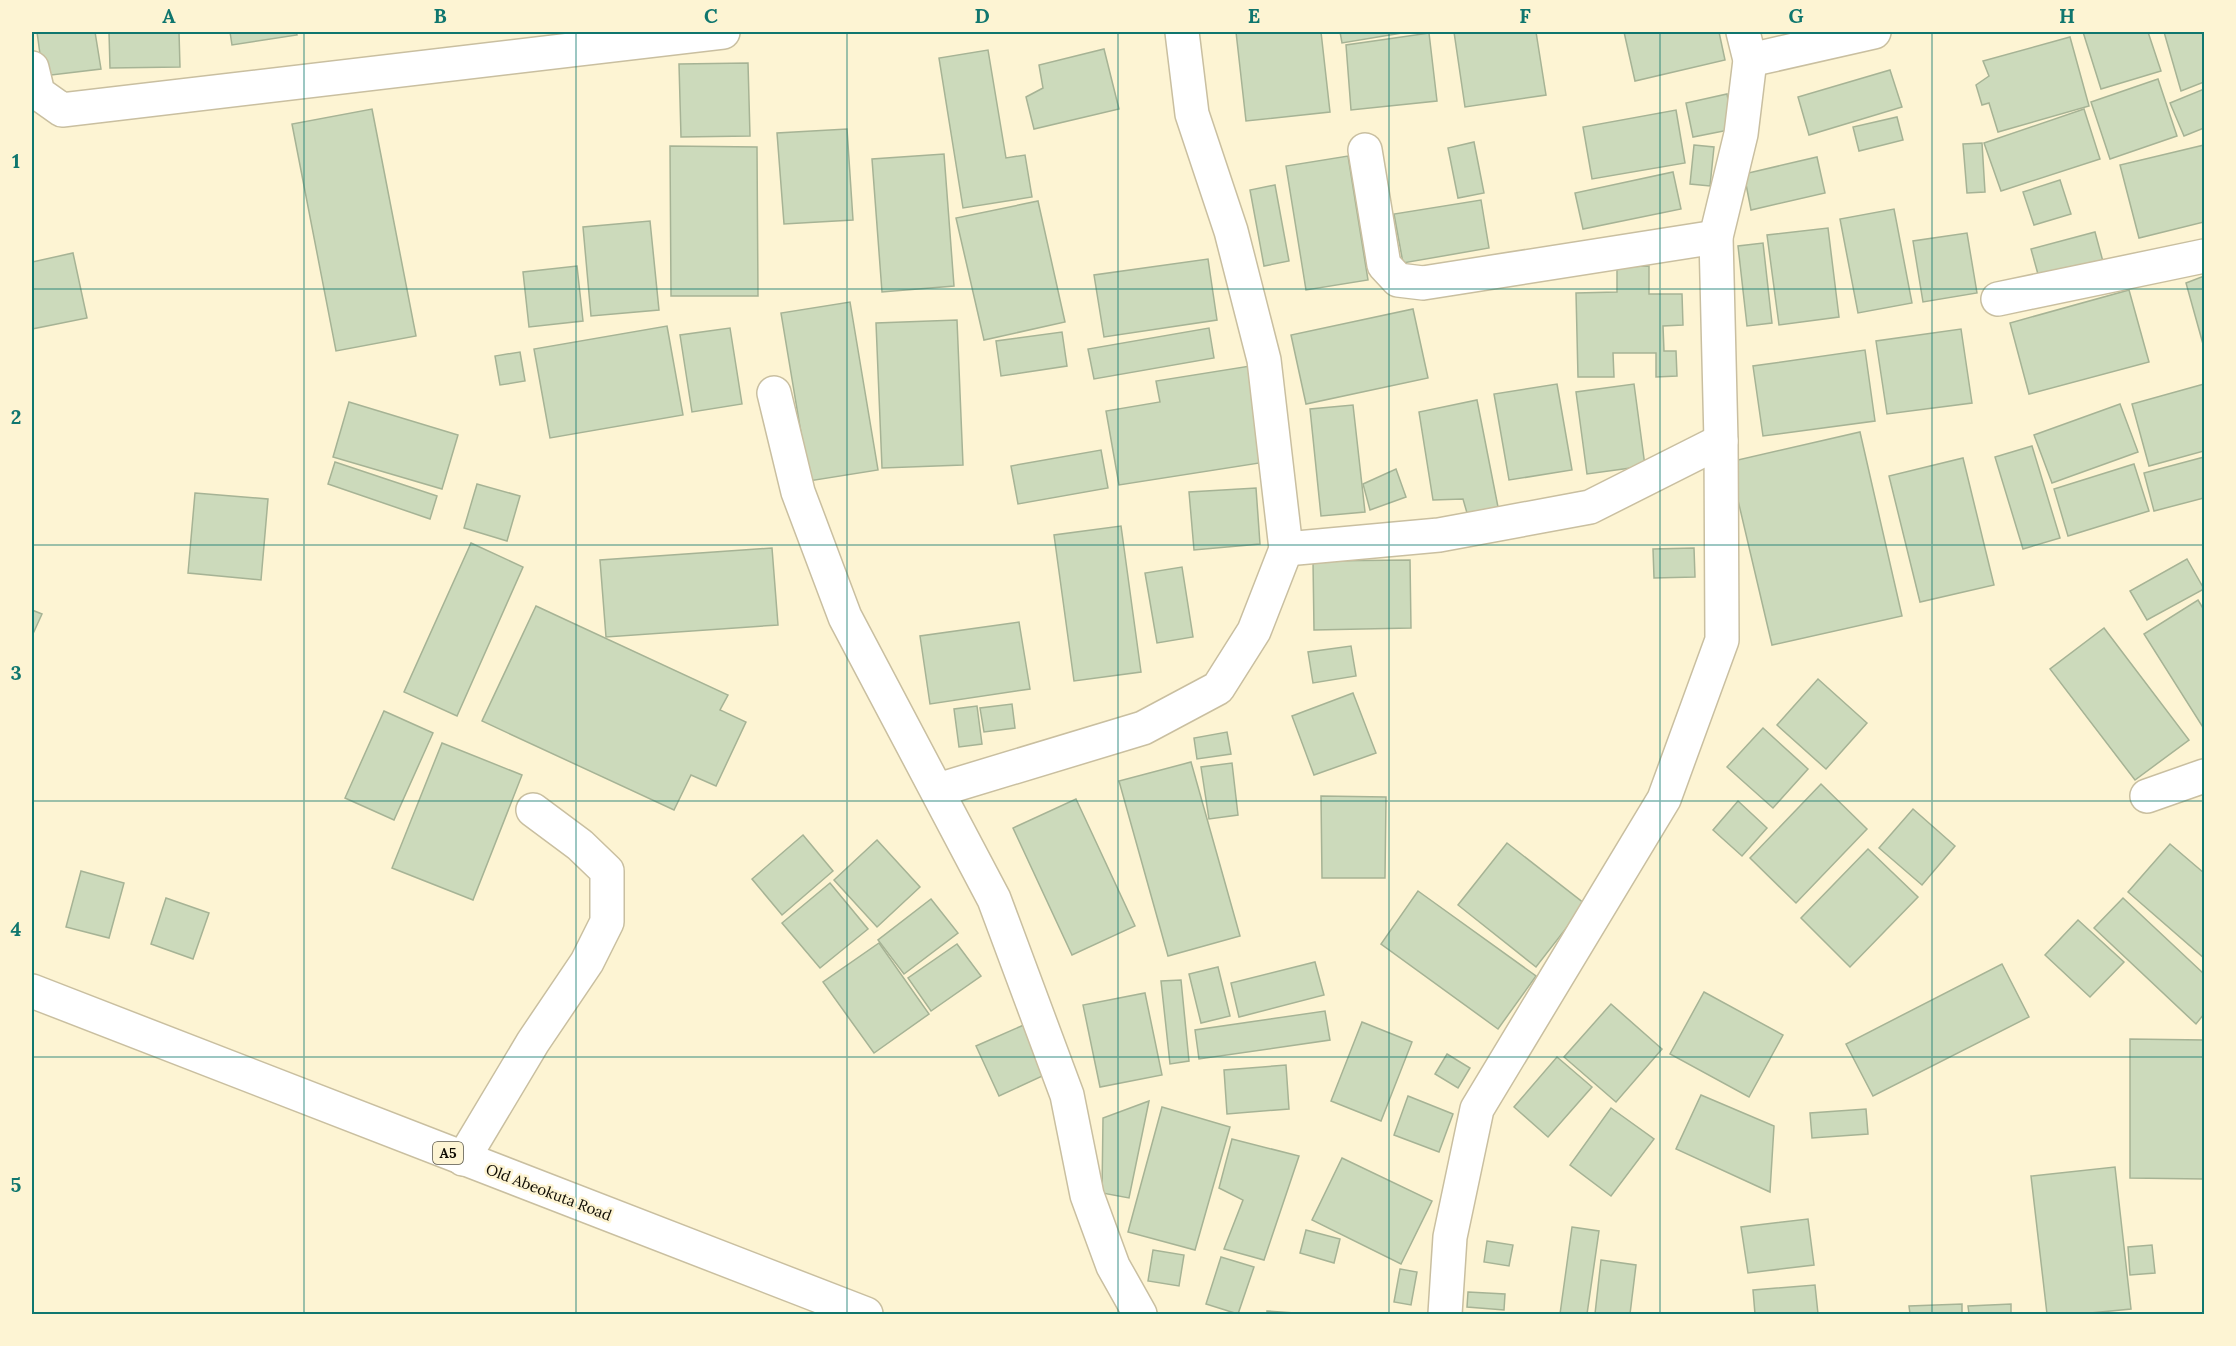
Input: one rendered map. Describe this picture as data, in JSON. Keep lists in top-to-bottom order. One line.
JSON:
{"streets":{"main road":["A5","Old Abeokuta Road"]},"grid":{"columns":["A","B","C","D","E","F","G","H"],"rows":["1","2","3","4","5"]}}
